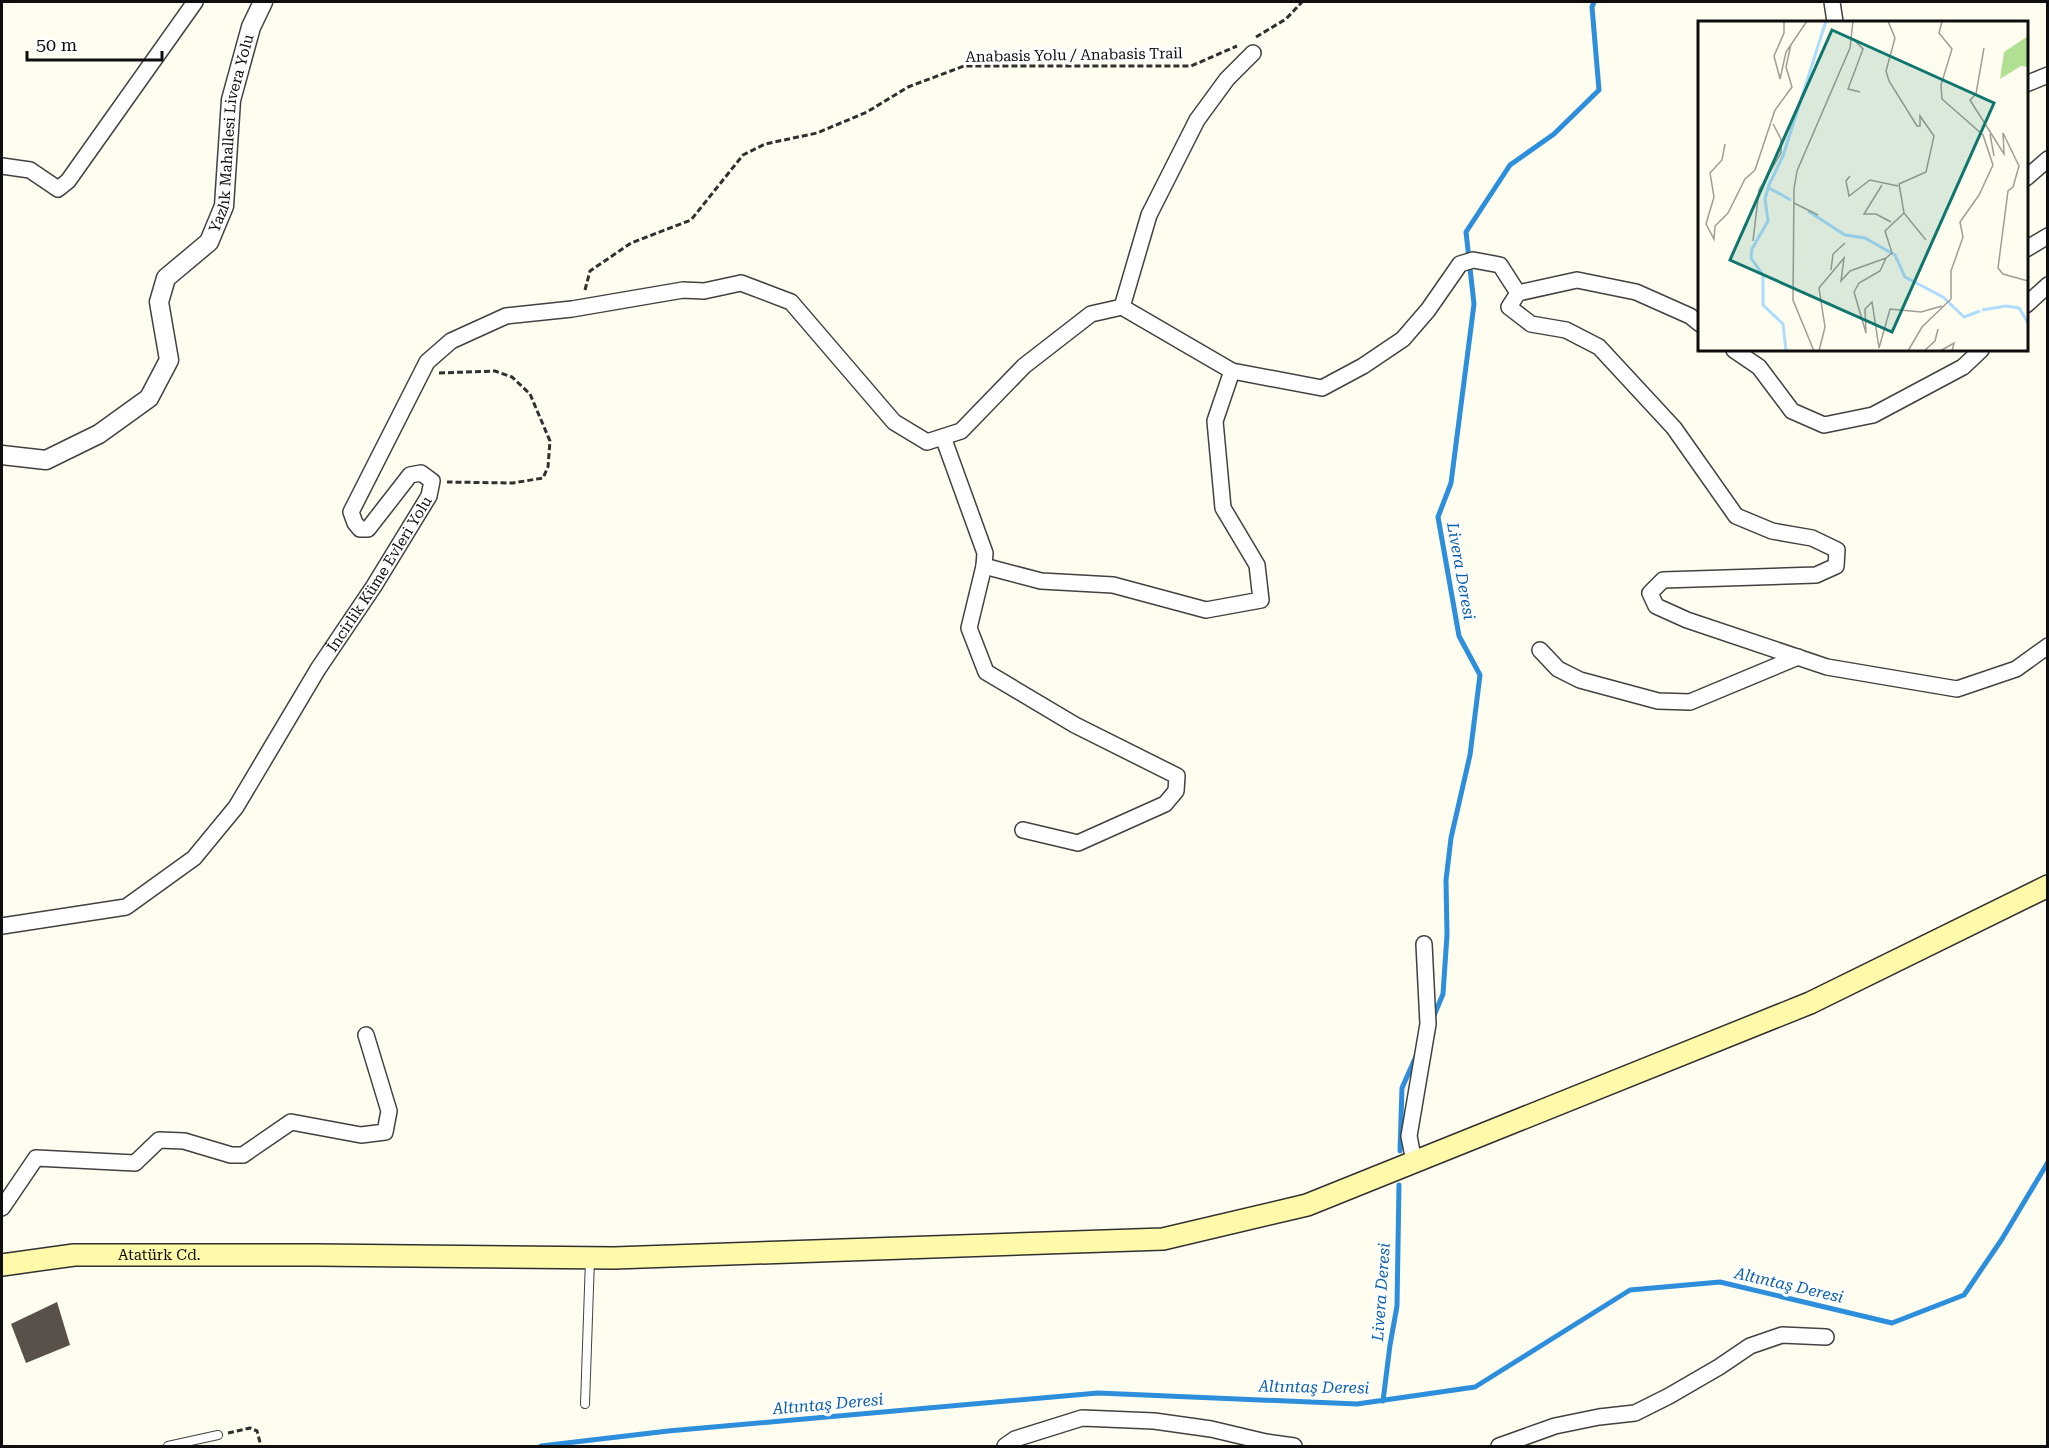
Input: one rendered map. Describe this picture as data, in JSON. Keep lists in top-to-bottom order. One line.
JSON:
{"streets":{"main road":["Atatürk Cd."],"street":["Yazlık Mahallesi Livera Yolu","İncirlik Küme Evleri Yolu"],"path":["Anabasis Yolu / Anabasis Trail"]},"crossings":[["Anabasis Yolu / Anabasis Trail","İncirlik Küme Evleri Yolu"]],"water":["Livera Deresi","Altıntaş Deresi"],"scale_bar":"50 m"}
